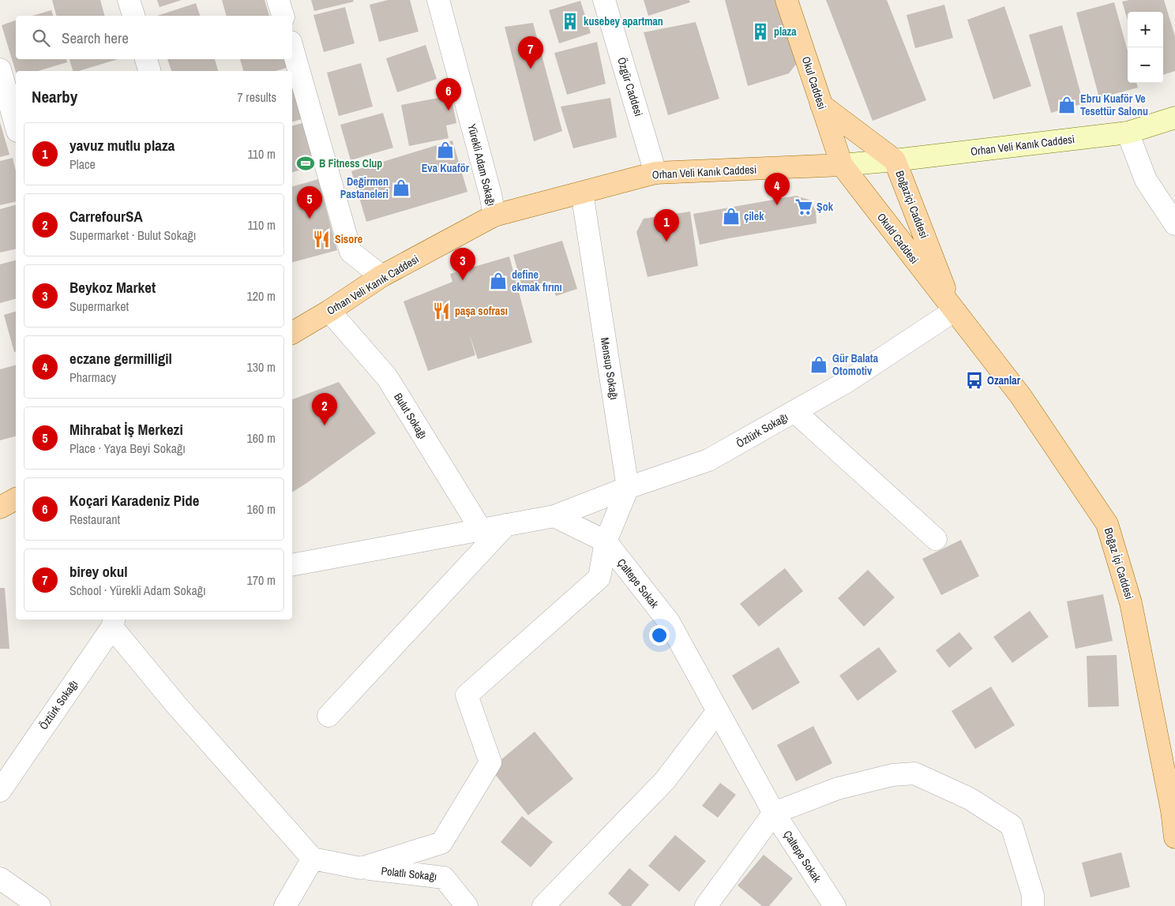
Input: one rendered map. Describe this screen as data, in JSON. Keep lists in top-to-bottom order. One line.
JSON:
{"streets":{"main road":["Okul Caddesi","Orhan Veli Kanık Caddesi","Boğaziçi Caddesi","Okuld Caddesi","Boğaz İçi Caddesi"],"street":["Özgür Caddesi","Yürekli Adam Sokağı","Mensup Sokağı","Bulut Sokağı","Öztürk Sokağı","Çaltepe Sokak","Polatlı Sokağı"]},"crossings":[["Okul Caddesi","Orhan Veli Kanık Caddesi"],["Okul Caddesi","Boğaziçi Caddesi"],["Okul Caddesi","Okuld Caddesi"],["Özgür Caddesi","Orhan Veli Kanık Caddesi"],["Orhan Veli Kanık Caddesi","Yürekli Adam Sokağı"],["Orhan Veli Kanık Caddesi","Boğaziçi Caddesi"],["Orhan Veli Kanık Caddesi","Okuld Caddesi"],["Orhan Veli Kanık Caddesi","Mensup Sokağı"],["Orhan Veli Kanık Caddesi","Bulut Sokağı"],["Boğaziçi Caddesi","Okuld Caddesi"],["Boğaziçi Caddesi","Öztürk Sokağı"],["Boğaziçi Caddesi","Boğaz İçi Caddesi"],["Okuld Caddesi","Öztürk Sokağı"],["Okuld Caddesi","Boğaz İçi Caddesi"],["Mensup Sokağı","Öztürk Sokağı"],["Öztürk Sokağı","Boğaz İçi Caddesi"],["Öztürk Sokağı","Çaltepe Sokak"]],"places":{"building":["kusebey apartman","plaza"],"shop":["Ebru Kuaför Ve Tesettür Salonu","Eva Kuaför","Değirmen Pastaneleri","çilek","define ekmak fırını","Gür Balata Otomotiv"],"sports":["B Fitness Clup"],"supermarket":["Şok"],"restaurant":["Sisore","paşa sofrası"],"bus stop":["Ozanlar"]},"page":{"map_buttons":["+","−"],"search":"Search here","pins":["7","6","4","5","1","3","2"],"heading":["Nearby","7 results"],"list":[{"mark":"1","name":"yavuz mutlu plaza","note":"Place","value":"110 m"},{"mark":"2","name":"CarrefourSA","note":"Supermarket · Bulut Sokağı","value":"110 m"},{"mark":"3","name":"Beykoz Market","note":"Supermarket","value":"120 m"},{"mark":"4","name":"eczane germilligil","note":"Pharmacy","value":"130 m"},{"mark":"5","name":"Mihrabat İş Merkezi","note":"Place · Yaya Beyi Sokağı","value":"160 m"},{"mark":"6","name":"Koçari Karadeniz Pide","note":"Restaurant","value":"160 m"},{"mark":"7","name":"birey okul","note":"School · Yürekli Adam Sokağı","value":"170 m"}]}}
